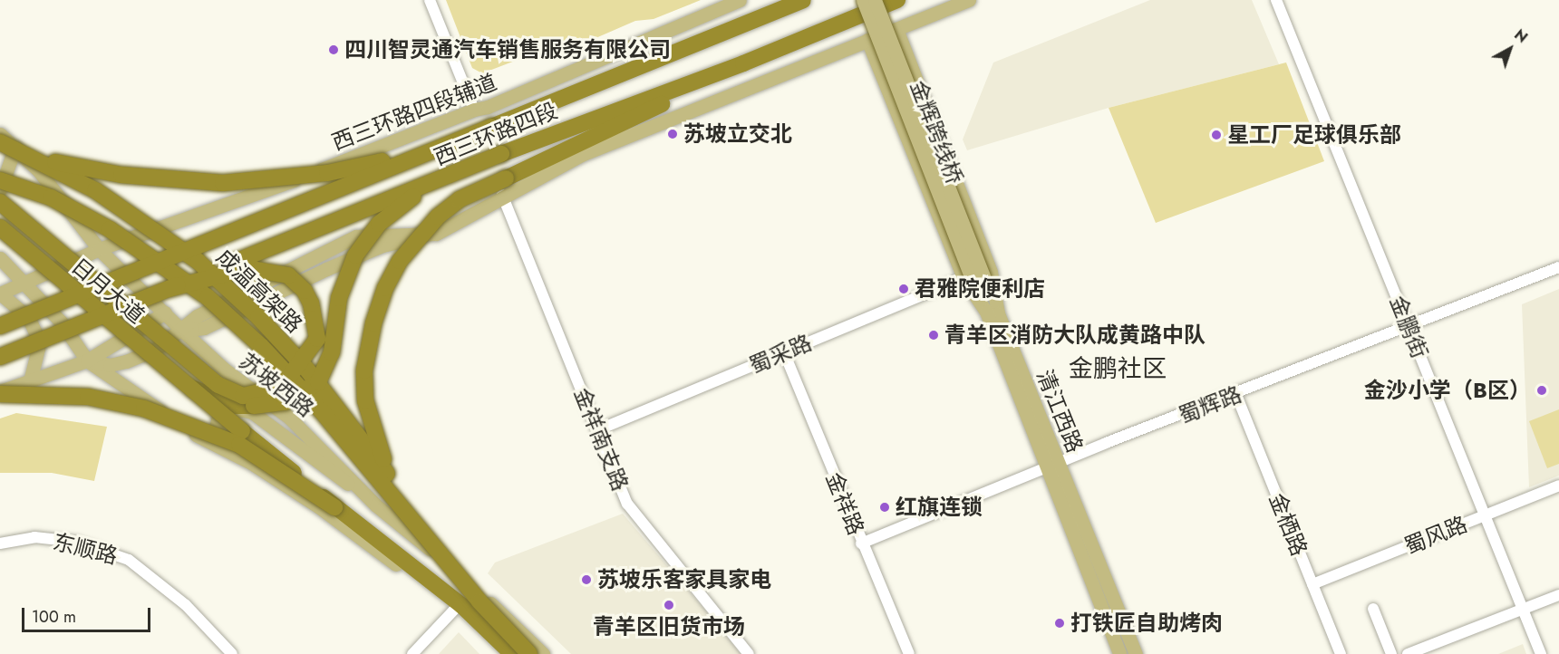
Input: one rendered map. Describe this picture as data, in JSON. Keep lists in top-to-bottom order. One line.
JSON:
{"streets":{"highway":["西三环路四段","日月大道","成温高架路"],"main road":["西三环路四段辅道","金辉跨线桥","苏坡西路","清江西路"],"street":["金鹏街","蜀采路","蜀辉路","金祥南支路","金祥路","金栖路","蜀风路","东顺路"]},"crossings":[["西三环路四段辅道","苏坡西路"],["金辉跨线桥","蜀采路"],["成温高架路","苏坡西路"],["金鹏街","蜀辉路"],["金鹏街","蜀风路"],["蜀采路","金祥南支路"],["蜀采路","金祥路"],["蜀辉路","清江西路"],["蜀辉路","金祥路"],["蜀辉路","金栖路"],["金栖路","蜀风路"]],"districts":["金鹏社区"],"places":["四川智灵通汽车销售服务有限公司","苏坡立交北","星工厂足球俱乐部","君雅院便利店","青羊区消防大队成黄路中队","金沙小学（B区）","红旗连锁","苏坡乐客家具家电","青羊区旧货市场","打铁匠自助烤肉"],"scale_bar":"100 m","north":"top right"}
